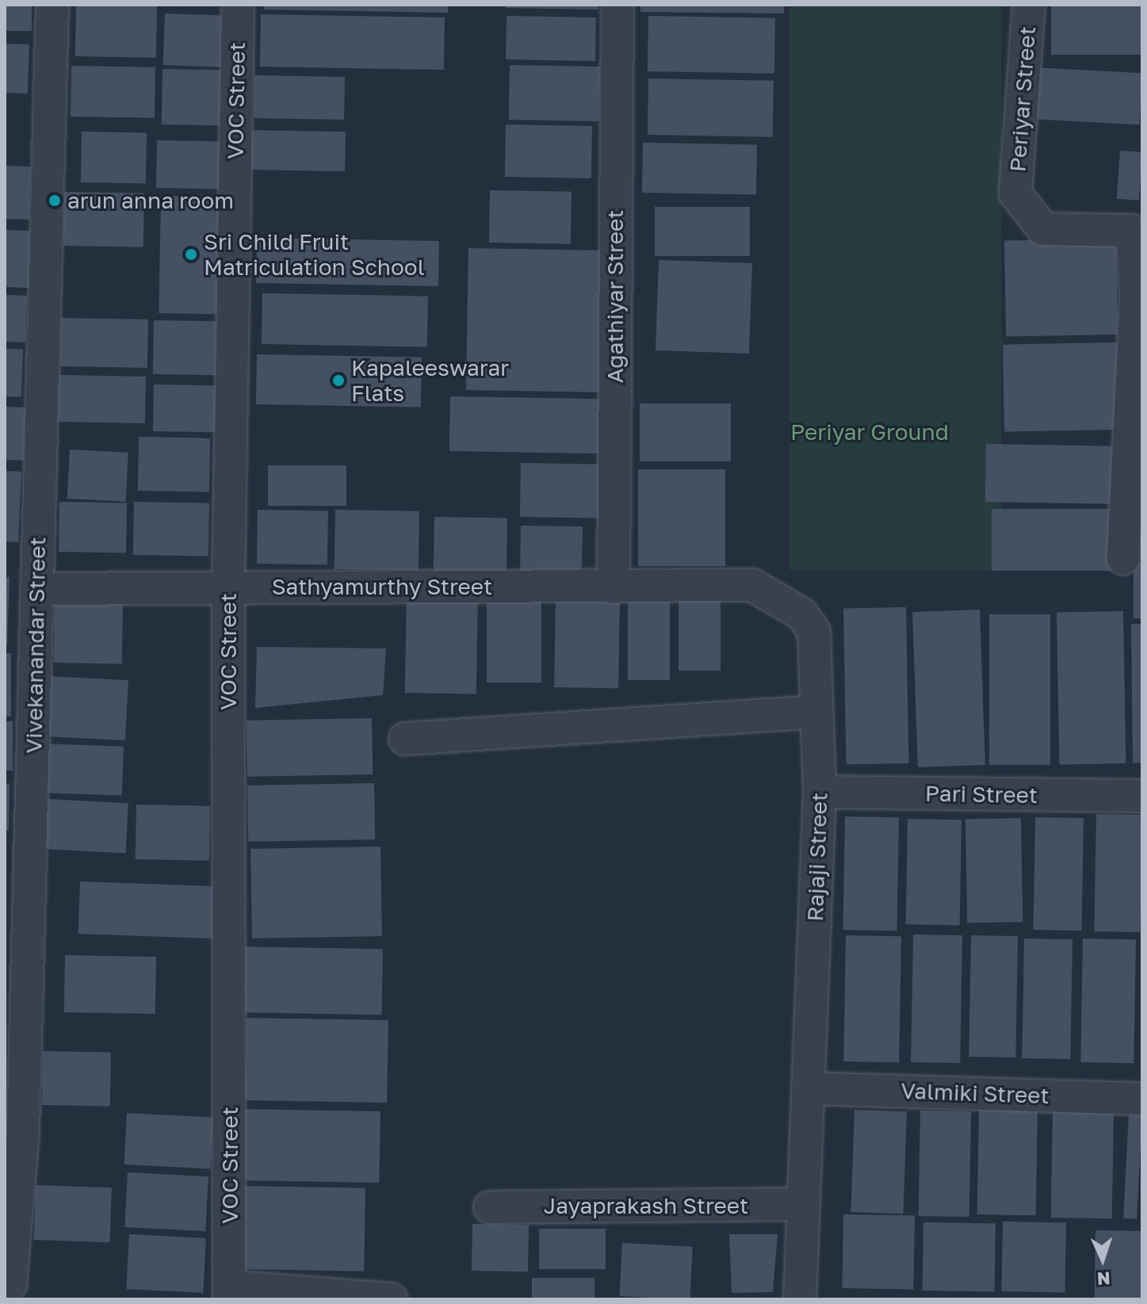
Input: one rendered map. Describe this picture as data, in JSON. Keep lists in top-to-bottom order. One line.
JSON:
{"streets":{"street":["Periyar Street","VOC Street","Agathiyar Street","Sathyamurthy Street","Vivekanandar Street","Pari Street","Rajaji Street","Valmiki Street","Jayaprakash Street"]},"crossings":[["VOC Street","Sathyamurthy Street"],["Agathiyar Street","Sathyamurthy Street"],["Agathiyar Street","Rajaji Street"],["Sathyamurthy Street","Vivekanandar Street"],["Sathyamurthy Street","Rajaji Street"],["Pari Street","Rajaji Street"],["Rajaji Street","Valmiki Street"],["Rajaji Street","Jayaprakash Street"]],"parks":["Periyar Ground"],"places":["arun anna room","Sri Child Fruit Matriculation School","Kapaleeswarar Flats"],"north":"bottom"}
